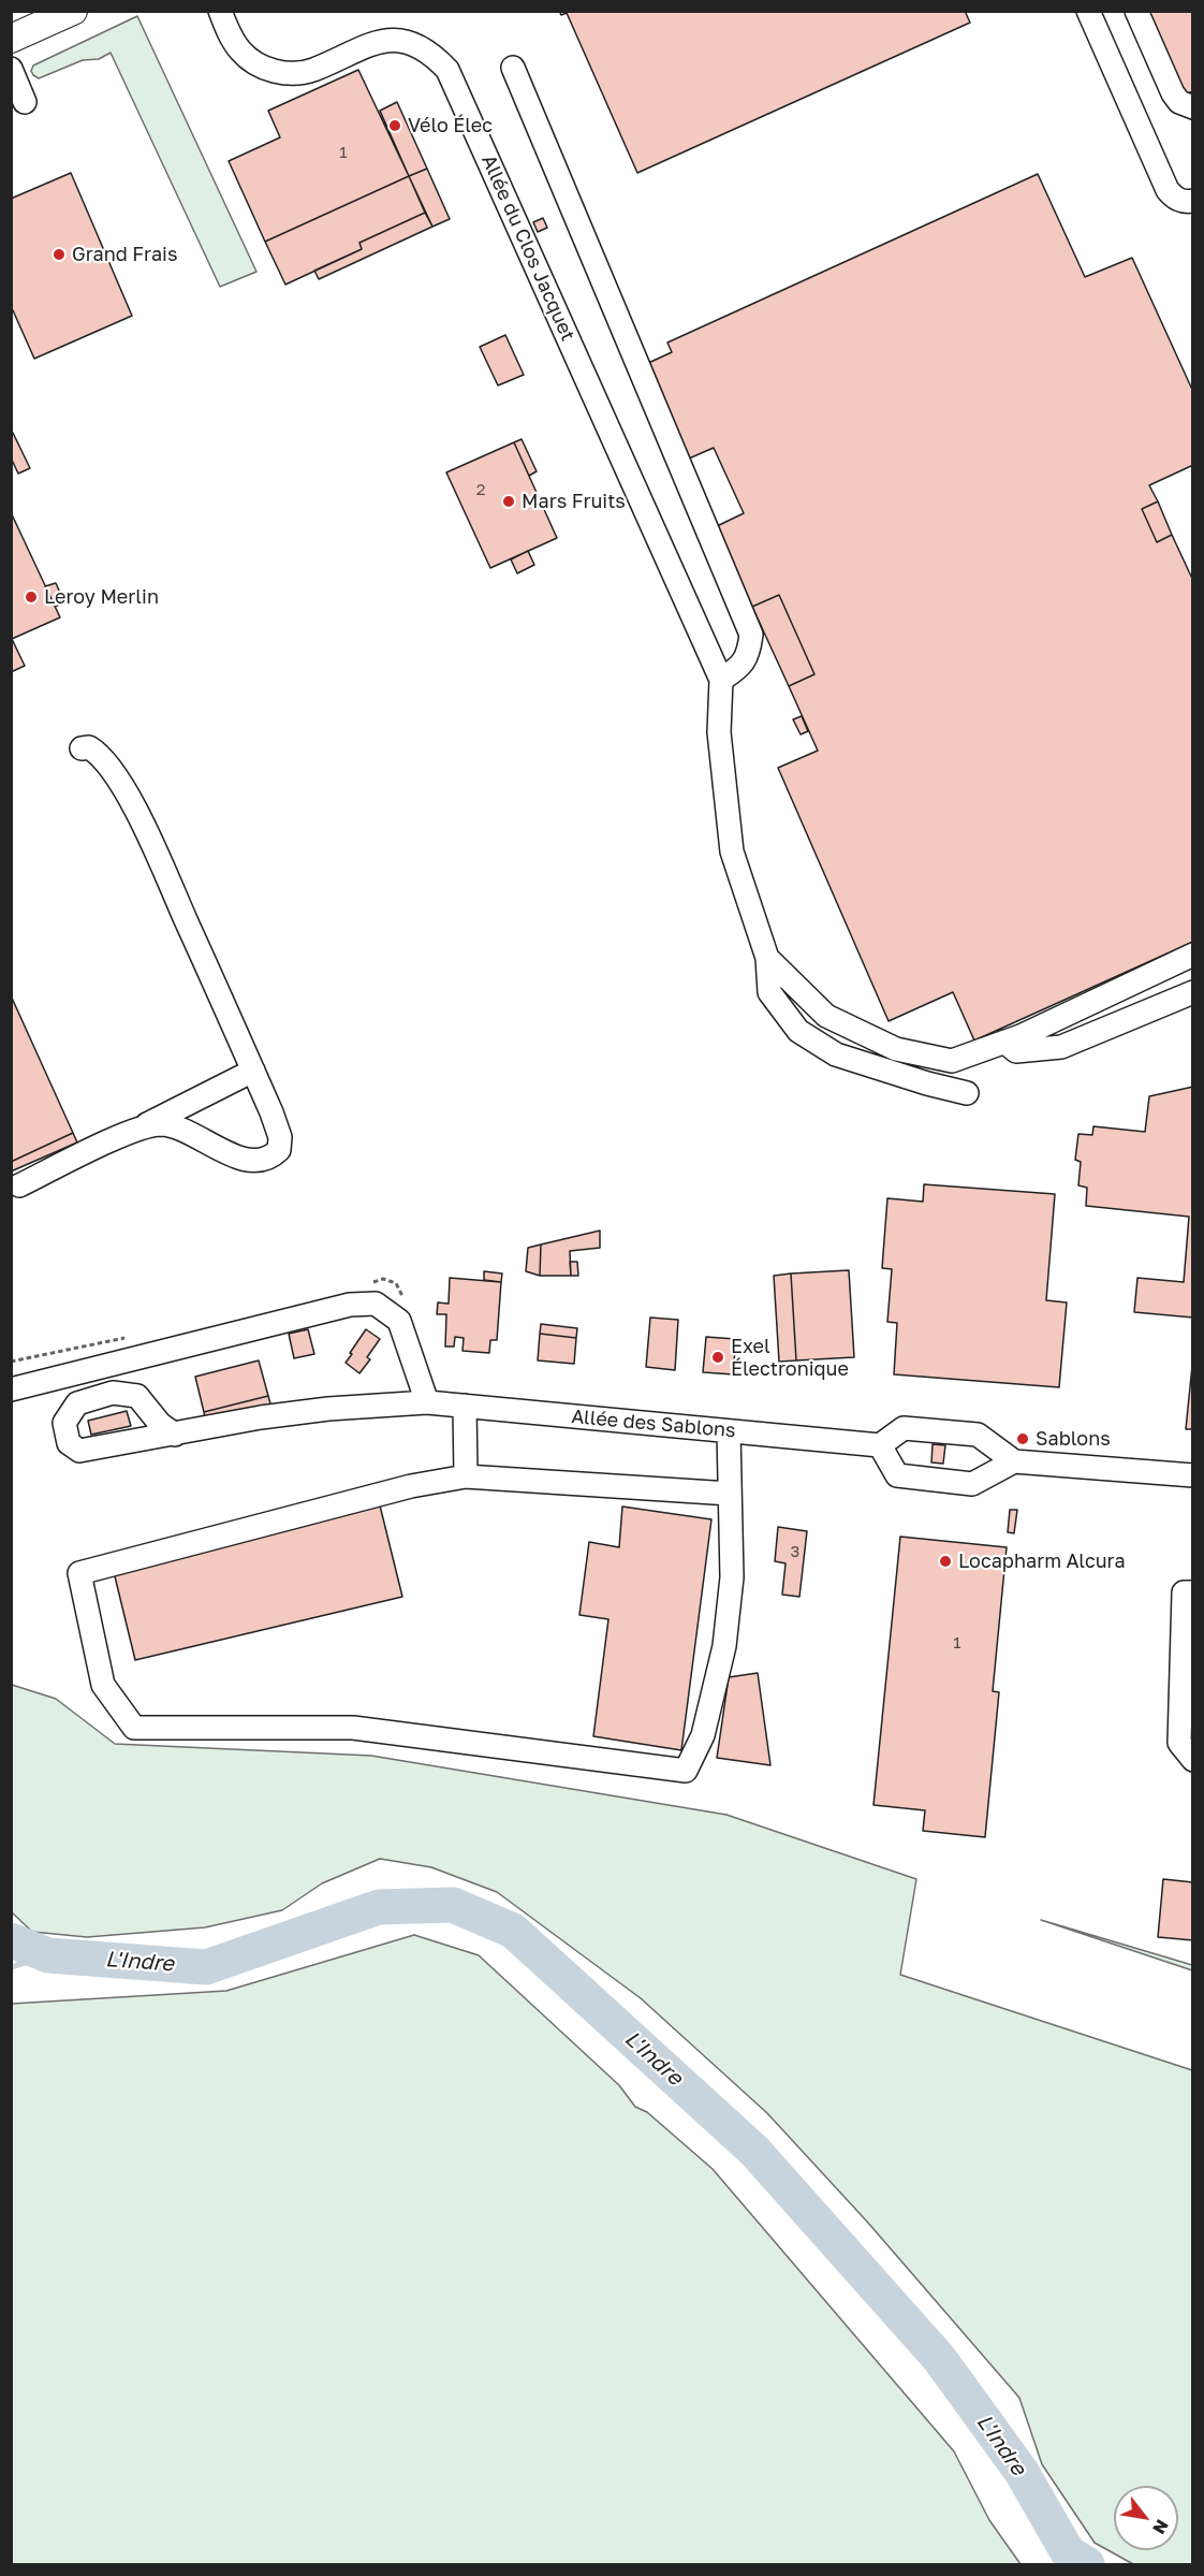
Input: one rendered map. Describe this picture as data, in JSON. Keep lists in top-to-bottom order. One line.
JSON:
{"streets":{"street":["Allée du Clos Jacquet","Allée des Sablons"]},"water":["L'Indre"],"places":["Vélo Élec","Grand Frais","Mars Fruits","Leroy Merlin","Exel Électronique","Sablons","Locapharm Alcura"],"house_numbers":["1","2","3","1"],"north":"bottom right"}
